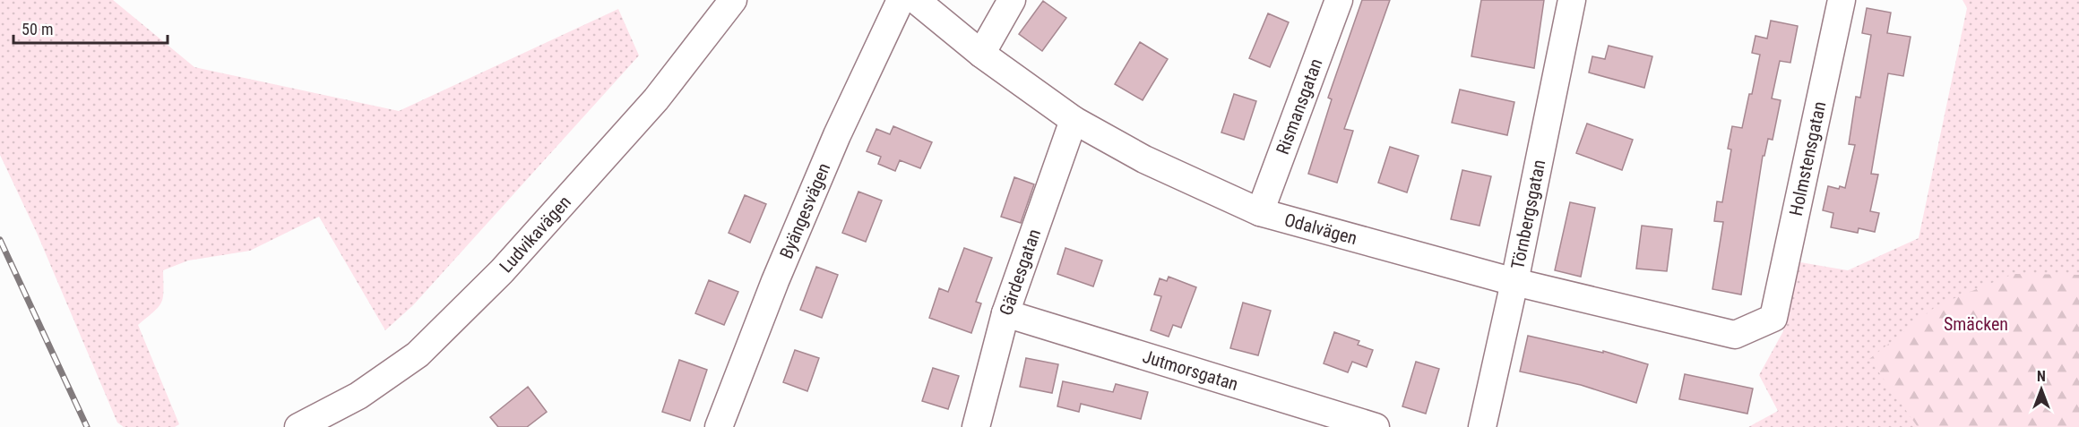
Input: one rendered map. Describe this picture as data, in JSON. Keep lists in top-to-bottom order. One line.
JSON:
{"streets":{"street":["Rismansgatan","Holmstensgatan","Byängesvägen","Törnbergsgatan","Odalvägen","Ludvikavägen","Gärdesgatan","Jutmorsgatan"]},"crossings":[["Rismansgatan","Odalvägen"],["Holmstensgatan","Odalvägen"],["Törnbergsgatan","Odalvägen"],["Odalvägen","Gärdesgatan"],["Gärdesgatan","Jutmorsgatan"]],"parks":["Smäcken"],"scale_bar":"50 m","north":"top"}
